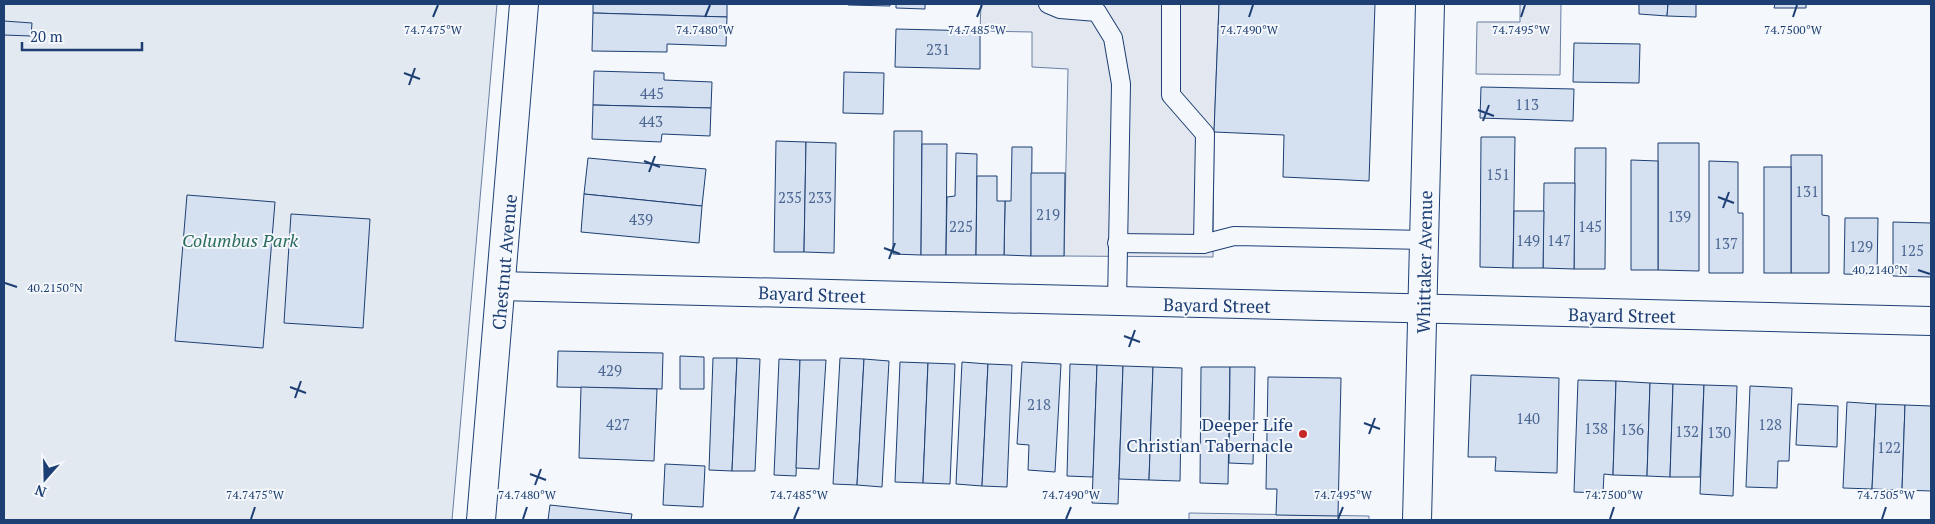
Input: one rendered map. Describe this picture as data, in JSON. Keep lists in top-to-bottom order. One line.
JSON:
{"streets":{"street":["Chestnut Avenue","Whittaker Avenue","Bayard Street"]},"crossings":[["Chestnut Avenue","Bayard Street"],["Whittaker Avenue","Bayard Street"]],"parks":["Columbus Park"],"places":["Deeper Life Christian Tabernacle"],"house_numbers":["231","445","113","443","151","131","235","233","219","139","439","225","145","149","147","137","129","125","429","218","140","427","128","138","136","132","130","122"],"scale_bar":"20 m","north":"bottom","coordinates":["74.7475°W","74.7480°W","74.7485°W","74.7490°W","74.7495°W","74.7500°W","40.2140°N","40.2150°N","74.7505°W"]}
